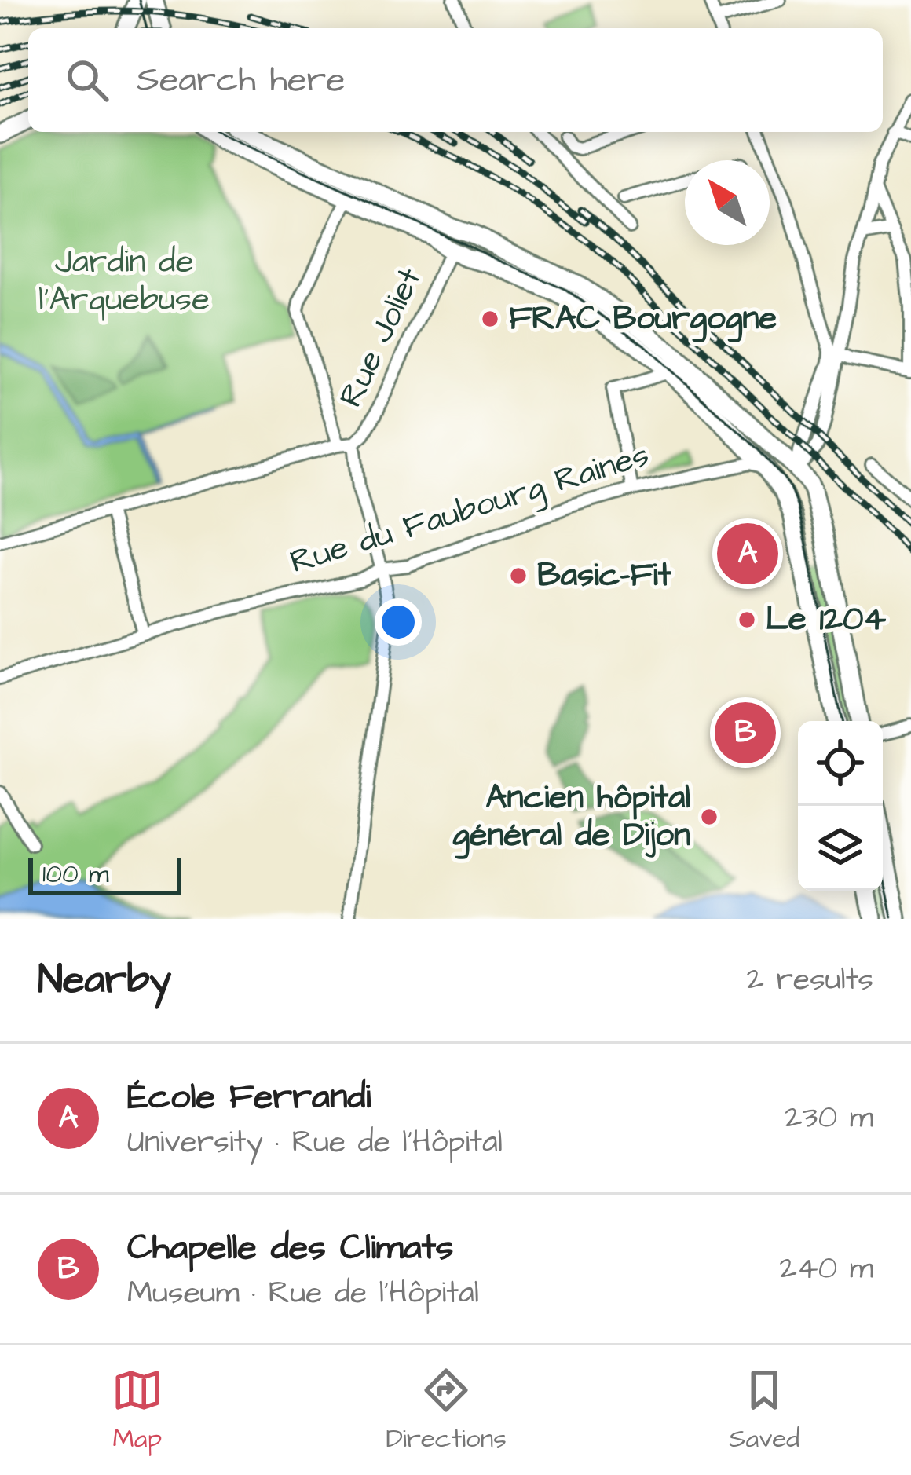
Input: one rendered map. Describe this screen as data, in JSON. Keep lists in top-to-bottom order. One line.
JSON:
{"streets":{"main road":["Rue du Faubourg Raines"],"street":["Rue Joliet"]},"parks":["Jardin de l'Arquebuse"],"places":["FRAC Bourgogne","Basic-Fit","Le 1204","Ancien hôpital général de Dijon"],"scale_bar":"100 m","north":"top left","page":{"search":"Search here","pins":["A","B"],"scale":"100 m","heading":["Nearby","2 results"],"list":[{"mark":"A","name":"École Ferrandi","note":"University · Rue de l'Hôpital","value":"230 m"},{"mark":"B","name":"Chapelle des Climats","note":"Museum · Rue de l'Hôpital","value":"240 m"}],"nav":["Map","Directions","Saved"]}}
